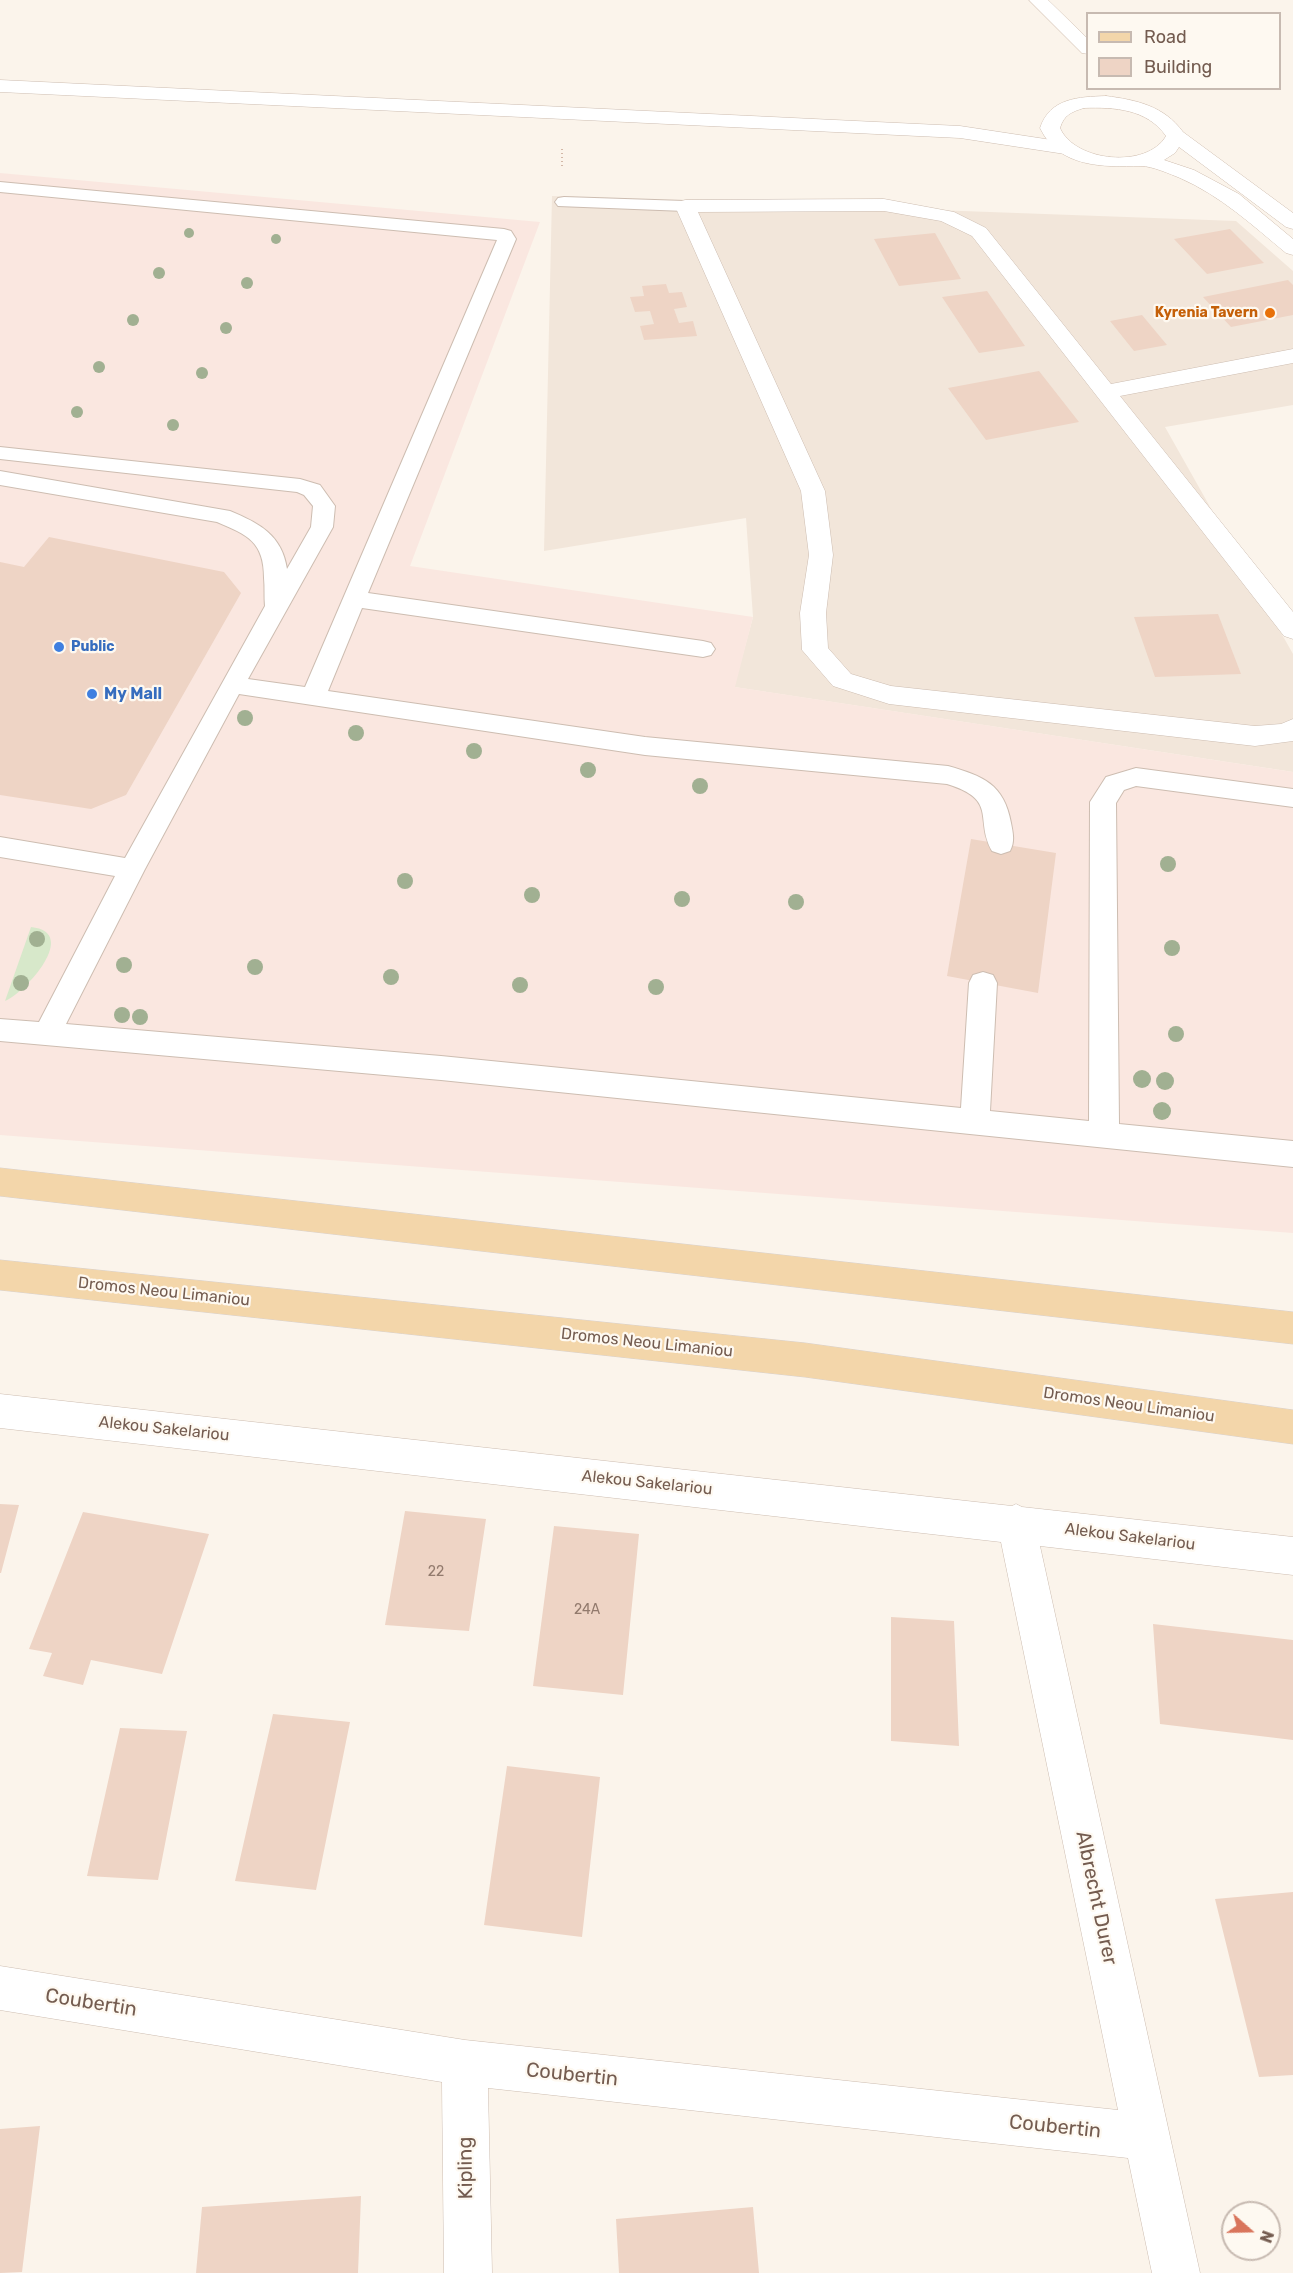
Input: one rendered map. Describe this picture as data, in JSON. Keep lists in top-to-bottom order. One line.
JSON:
{"streets":{"main road":["Dromos Neou Limaniou"],"street":["Alekou Sakelariou","Albrecht Durer","Coubertin","Kipling"]},"crossings":[["Alekou Sakelariou","Albrecht Durer"],["Albrecht Durer","Coubertin"],["Coubertin","Kipling"]],"places":["Kyrenia Tavern","Public","My Mall"],"house_numbers":["22","24A"],"legend":["Road","Building"],"north":"right"}
